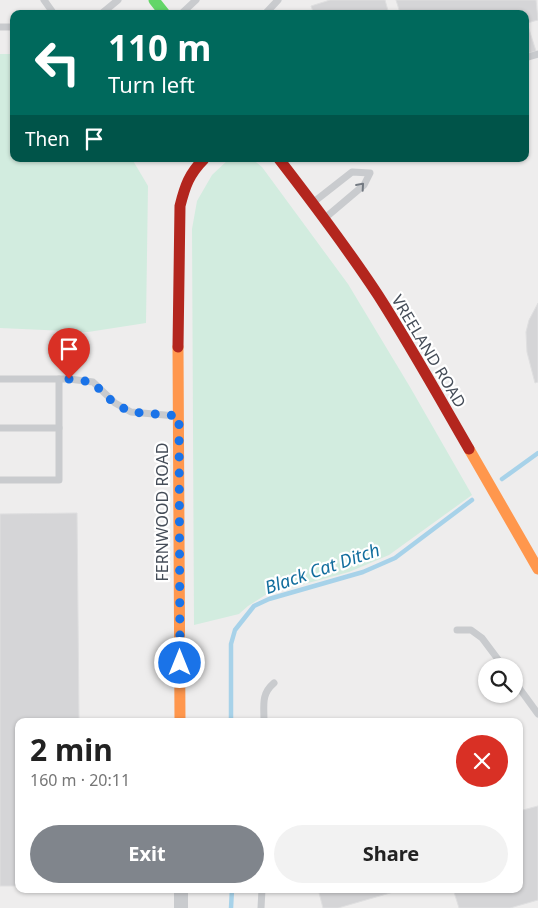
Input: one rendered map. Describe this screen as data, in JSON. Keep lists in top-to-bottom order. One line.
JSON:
{"streets":{"street":["VREELAND ROAD","FERNWOOD ROAD"]},"water":["Black Cat Ditch"],"page":{"turn":["110 m","Turn left"],"then":"Then","heading":["2 min","160 m · 20:11"],"buttons":["Exit","Share"]}}
